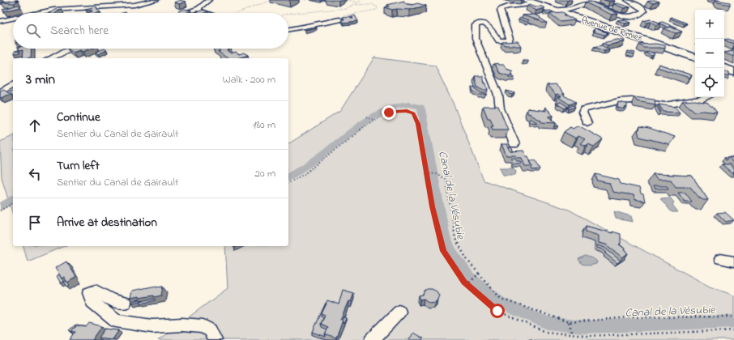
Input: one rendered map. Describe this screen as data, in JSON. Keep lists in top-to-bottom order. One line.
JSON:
{"streets":{"street":["Avenue de Rimiez"]},"water":["Canal de la Vésubie"],"page":{"map_buttons":["+","−"],"search":"Search here","heading":["3 min","Walk · 200 m"],"list":[["Continue","Sentier du Canal de Gairault","180 m"],["Turn left","Sentier du Canal de Gairault","20 m"],"Arrive at destination"]}}
